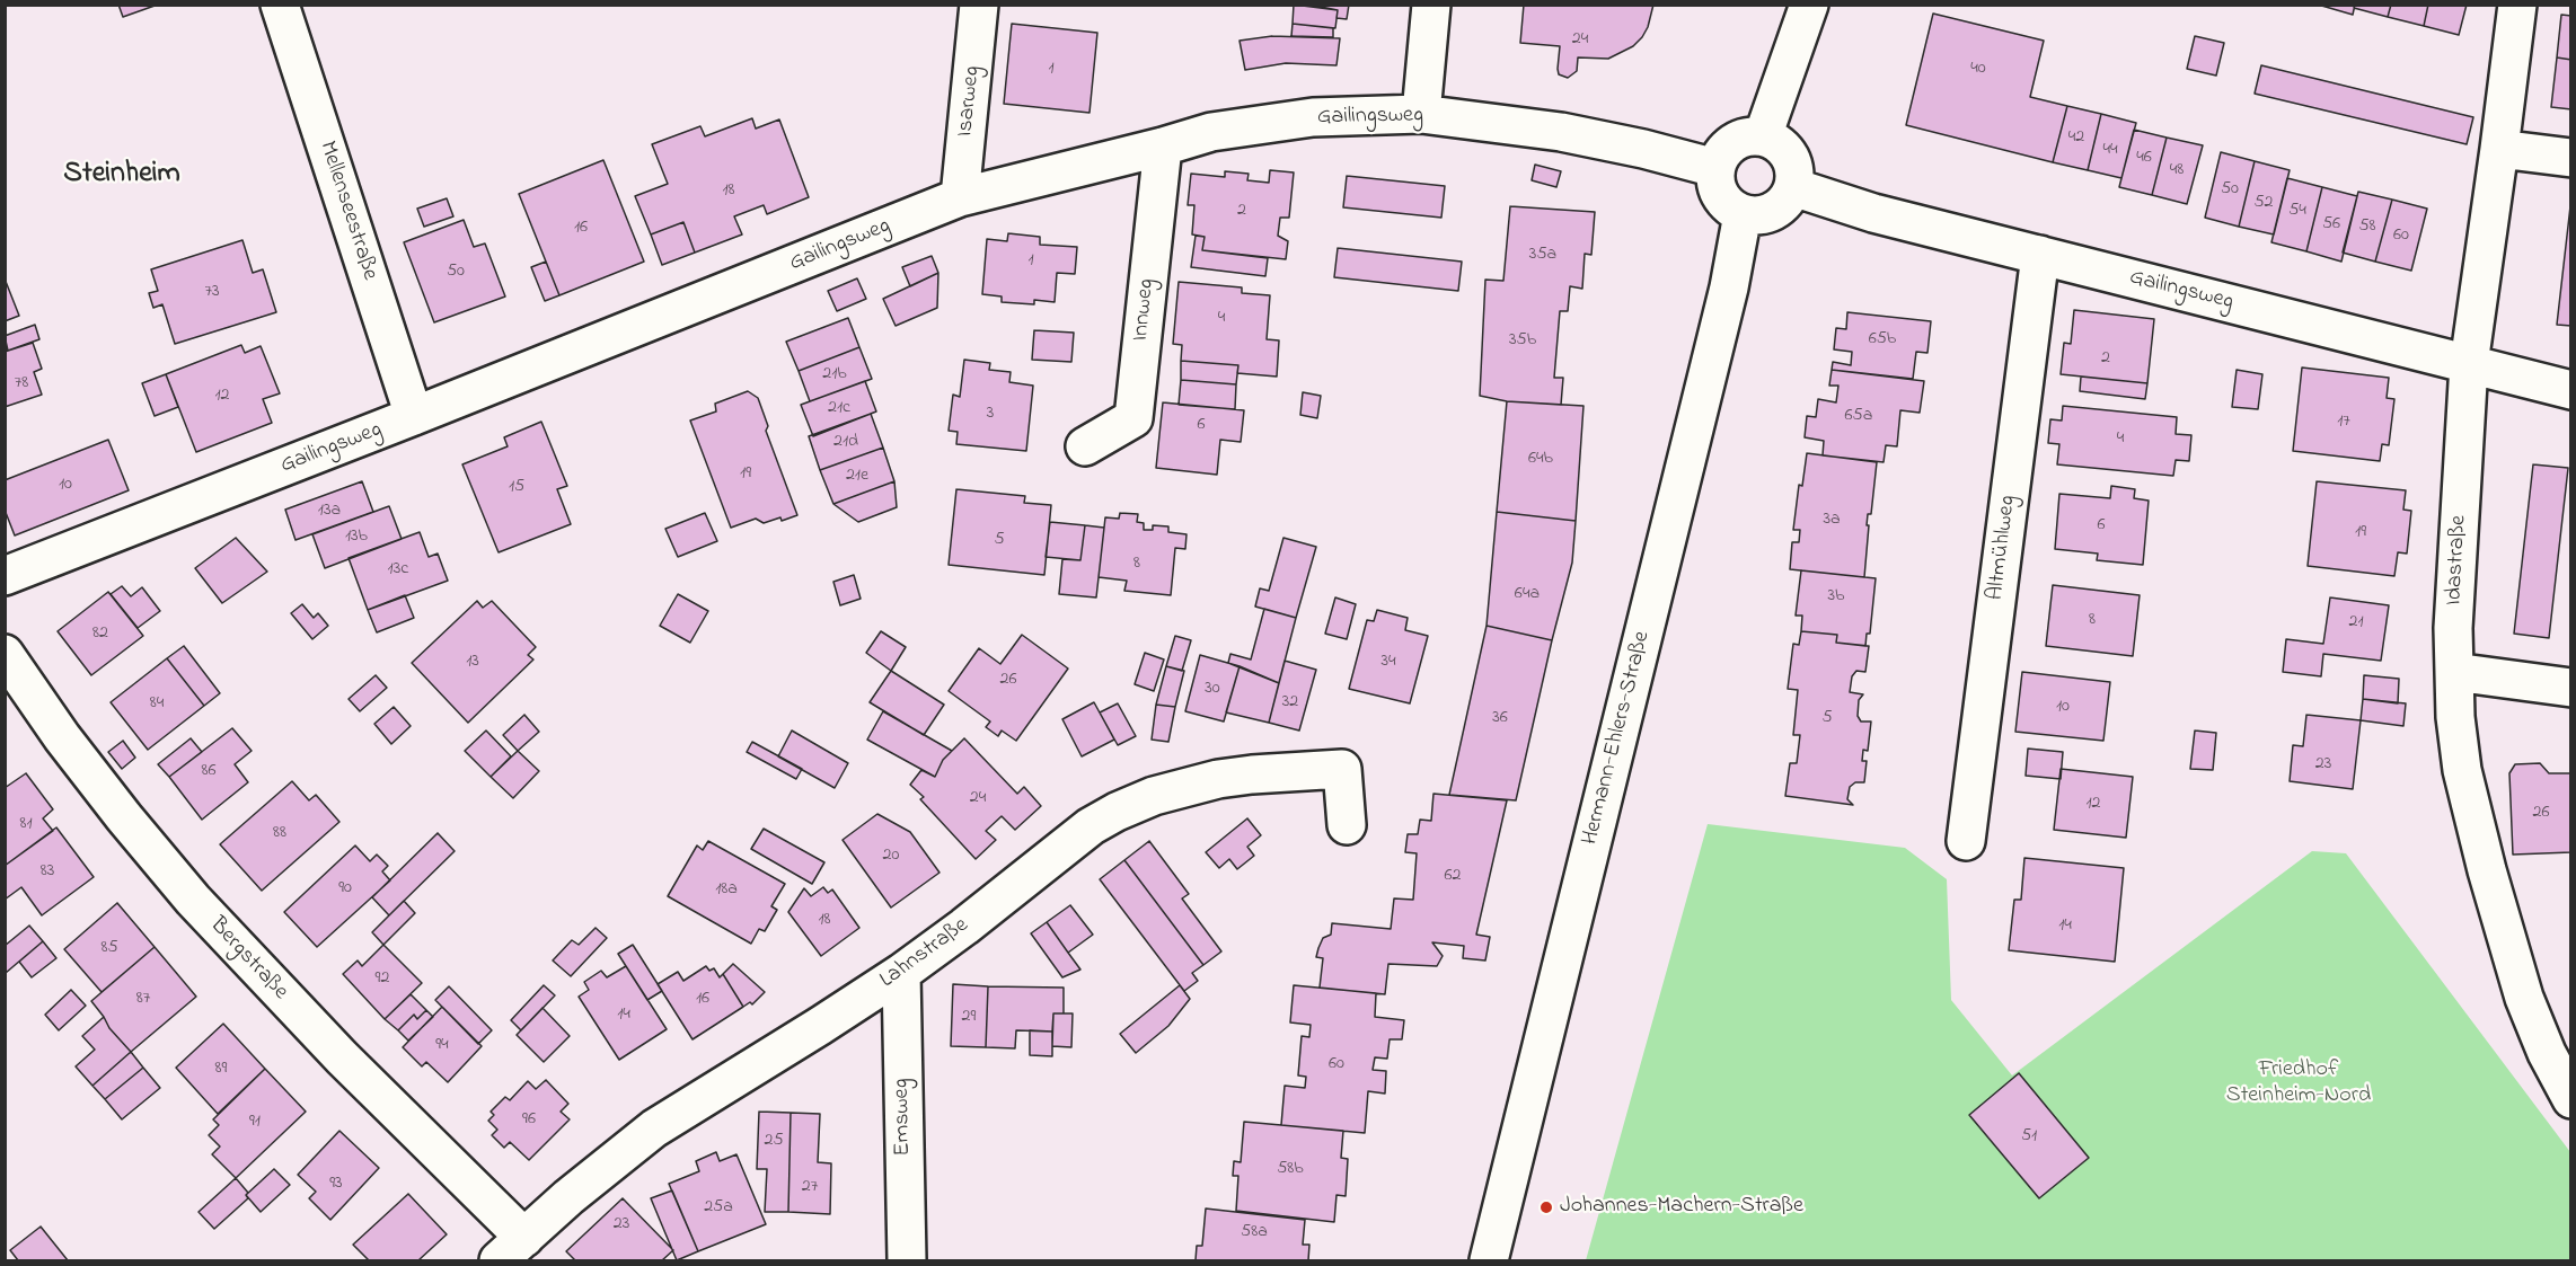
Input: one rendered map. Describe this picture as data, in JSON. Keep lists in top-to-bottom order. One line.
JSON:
{"streets":{"street":["Isarweg","Gailingsweg","Mellenseestraße","Innweg","Altmühlweg","Idastraße","Hermann-Ehlers-Straße","Lahnstraße","Bergstraße","Emsweg"]},"crossings":[["Isarweg","Gailingsweg"],["Gailingsweg","Mellenseestraße"],["Gailingsweg","Innweg"],["Gailingsweg","Altmühlweg"],["Gailingsweg","Idastraße"],["Gailingsweg","Hermann-Ehlers-Straße"],["Lahnstraße","Bergstraße"],["Lahnstraße","Emsweg"]],"districts":["Steinheim"],"parks":["Friedhof Steinheim-Nord"],"places":["Johannes-Machern-Straße"],"house_numbers":["24","1","40","42","44","46","48","50","18","52","2","54","56","58","16","60","35a","1","50","73","4","65b","35b","2","21b","78","12","21c","3","65a","17","6","4","21d","64b","19","21e","10","15","13a","3a","6","19","13b","5","8","13c","64a","3b","8","21","82","13","34","26","30","32","84","10","36","5","23","86","24","12","26","81","88","20","83","62","90","18a","18","14","85","92","87","16","14","29","94","60","89","96","91","51","25","58b","93","27","25a","23","58a"]}
